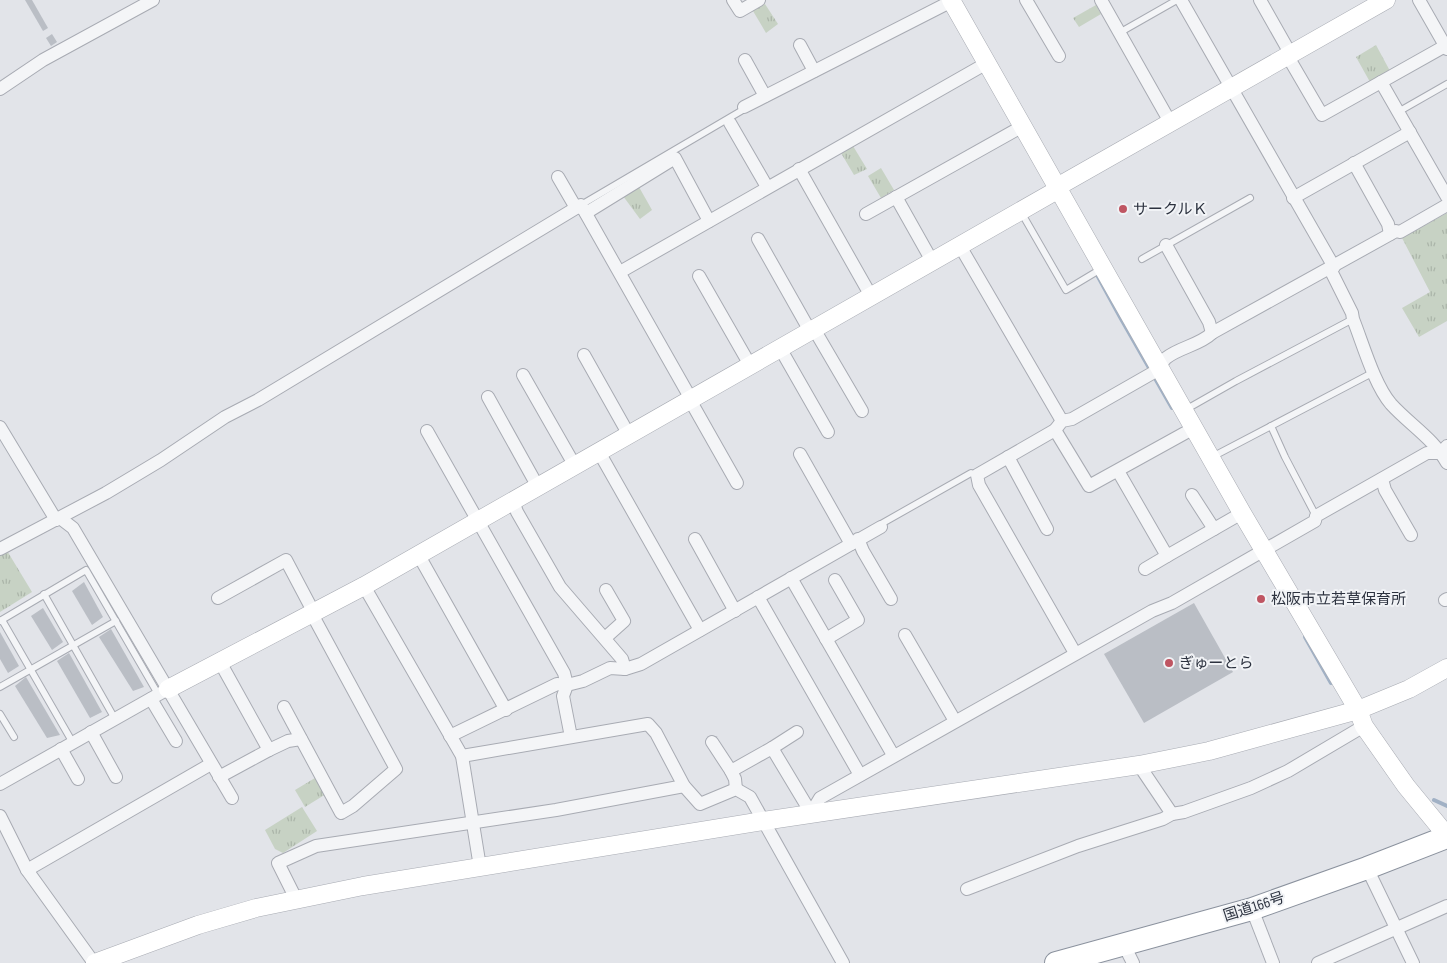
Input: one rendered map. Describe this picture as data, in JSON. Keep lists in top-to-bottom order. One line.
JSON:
{"streets":{"highway":["国道166号"]},"places":["サークルＫ","松阪市立若草保育所","ぎゅーとら"]}
